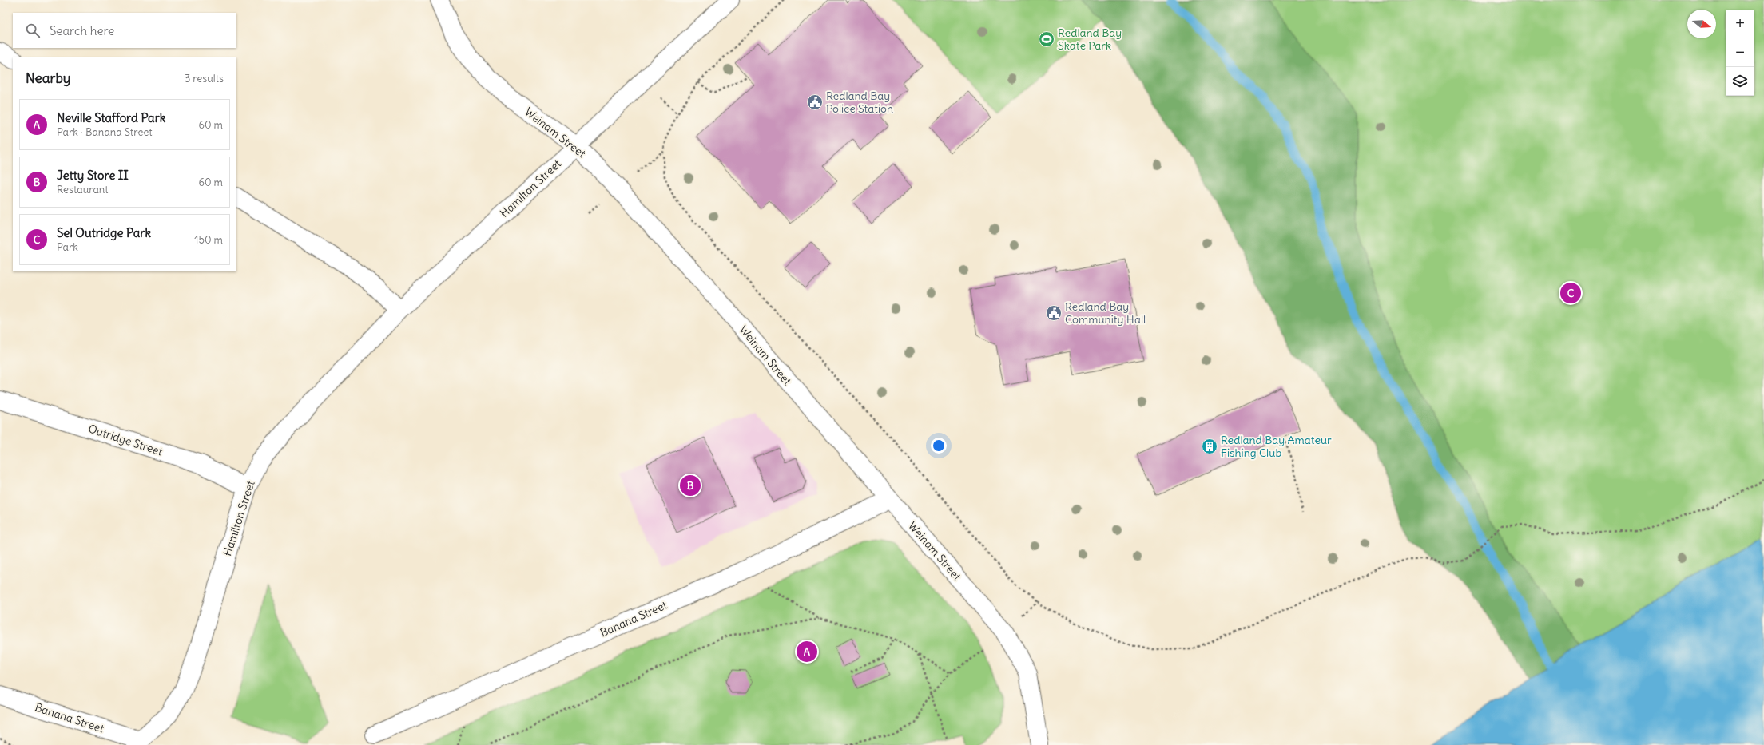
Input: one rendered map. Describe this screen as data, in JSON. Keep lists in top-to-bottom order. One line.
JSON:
{"streets":{"street":["Weinam Street","Hamilton Street","Outridge Street","Banana Street"]},"crossings":[["Weinam Street","Hamilton Street"],["Weinam Street","Banana Street"],["Hamilton Street","Outridge Street"],["Hamilton Street","Banana Street"]],"places":{"sports":["Redland Bay Skate Park"],"public building":["Redland Bay Police Station","Redland Bay Community Hall"],"building":["Redland Bay Amateur Fishing Club"]},"north":"right","page":{"map_buttons":["+","−"],"search":"Search here","heading":["Nearby","3 results"],"list":[{"mark":"A","name":"Neville Stafford Park","note":"Park · Banana Street","value":"60 m"},{"mark":"B","name":"Jetty Store II","note":"Restaurant","value":"60 m"},{"mark":"C","name":"Sel Outridge Park","note":"Park","value":"150 m"}],"pins":["C","B","A"]}}
